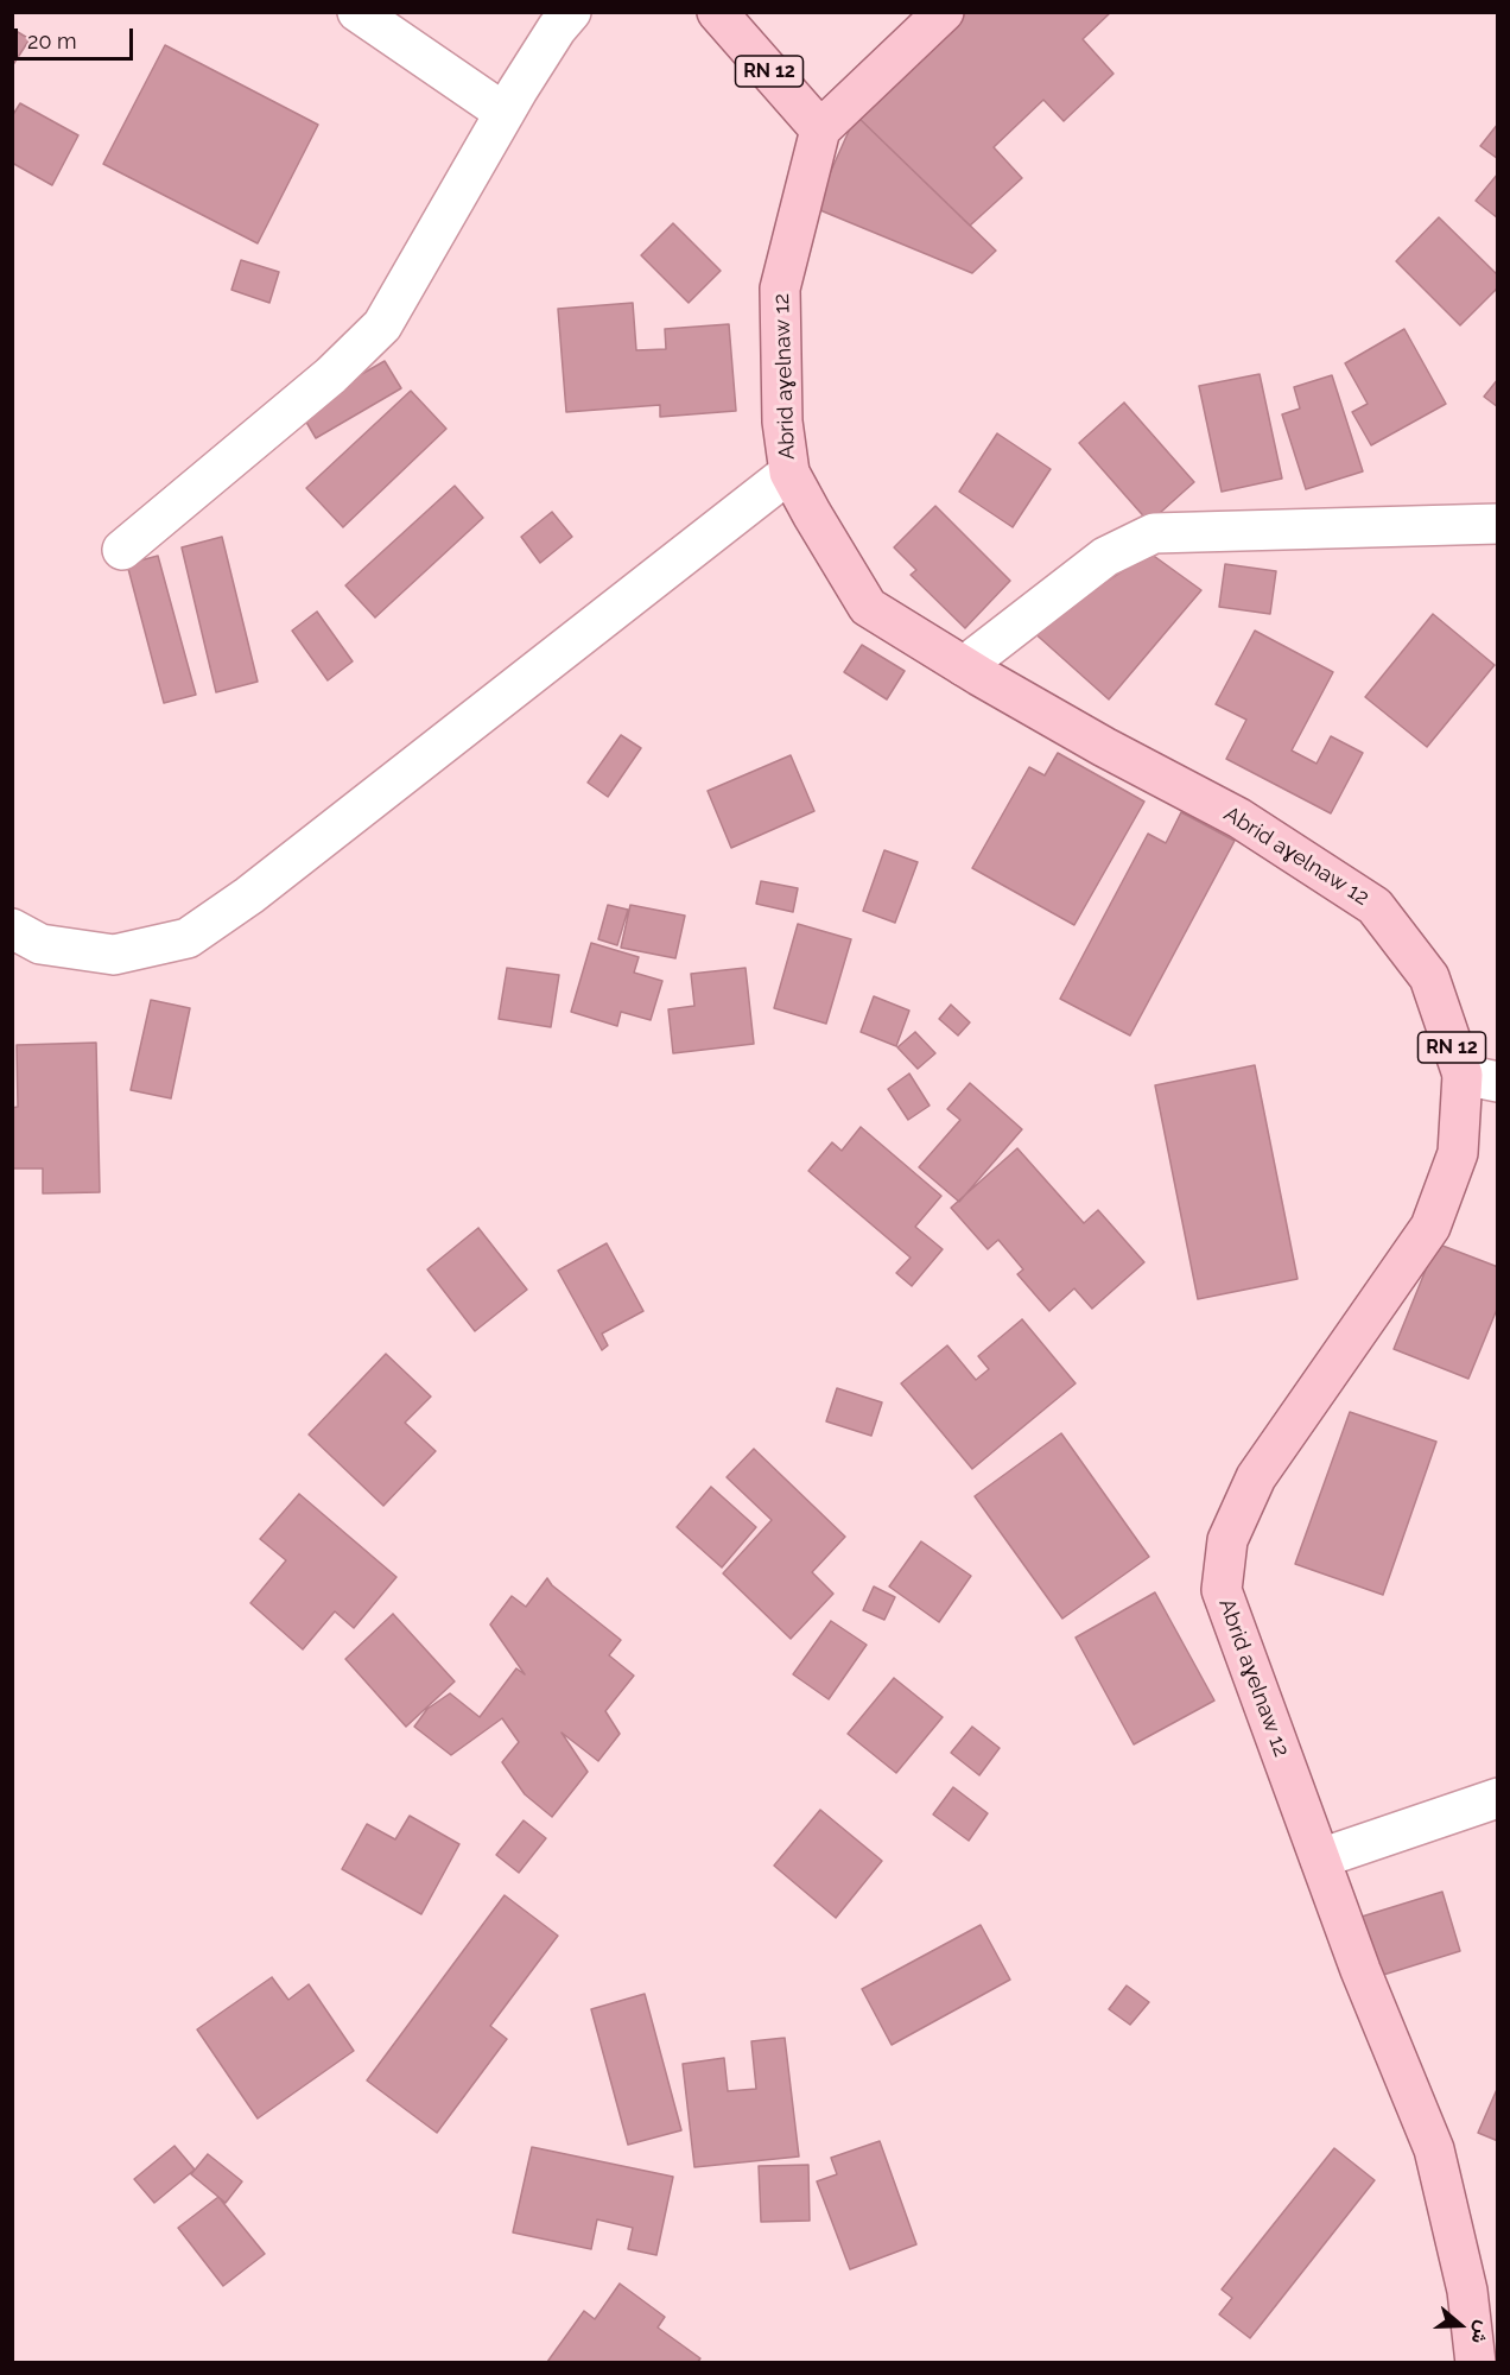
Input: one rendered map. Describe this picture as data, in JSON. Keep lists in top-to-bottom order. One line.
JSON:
{"streets":{"main road":["RN 12","Abrid aɣelnaw 12"]},"crossings":[["RN 12","Abrid aɣelnaw 12"]],"scale_bar":"20 m","north":"right"}
